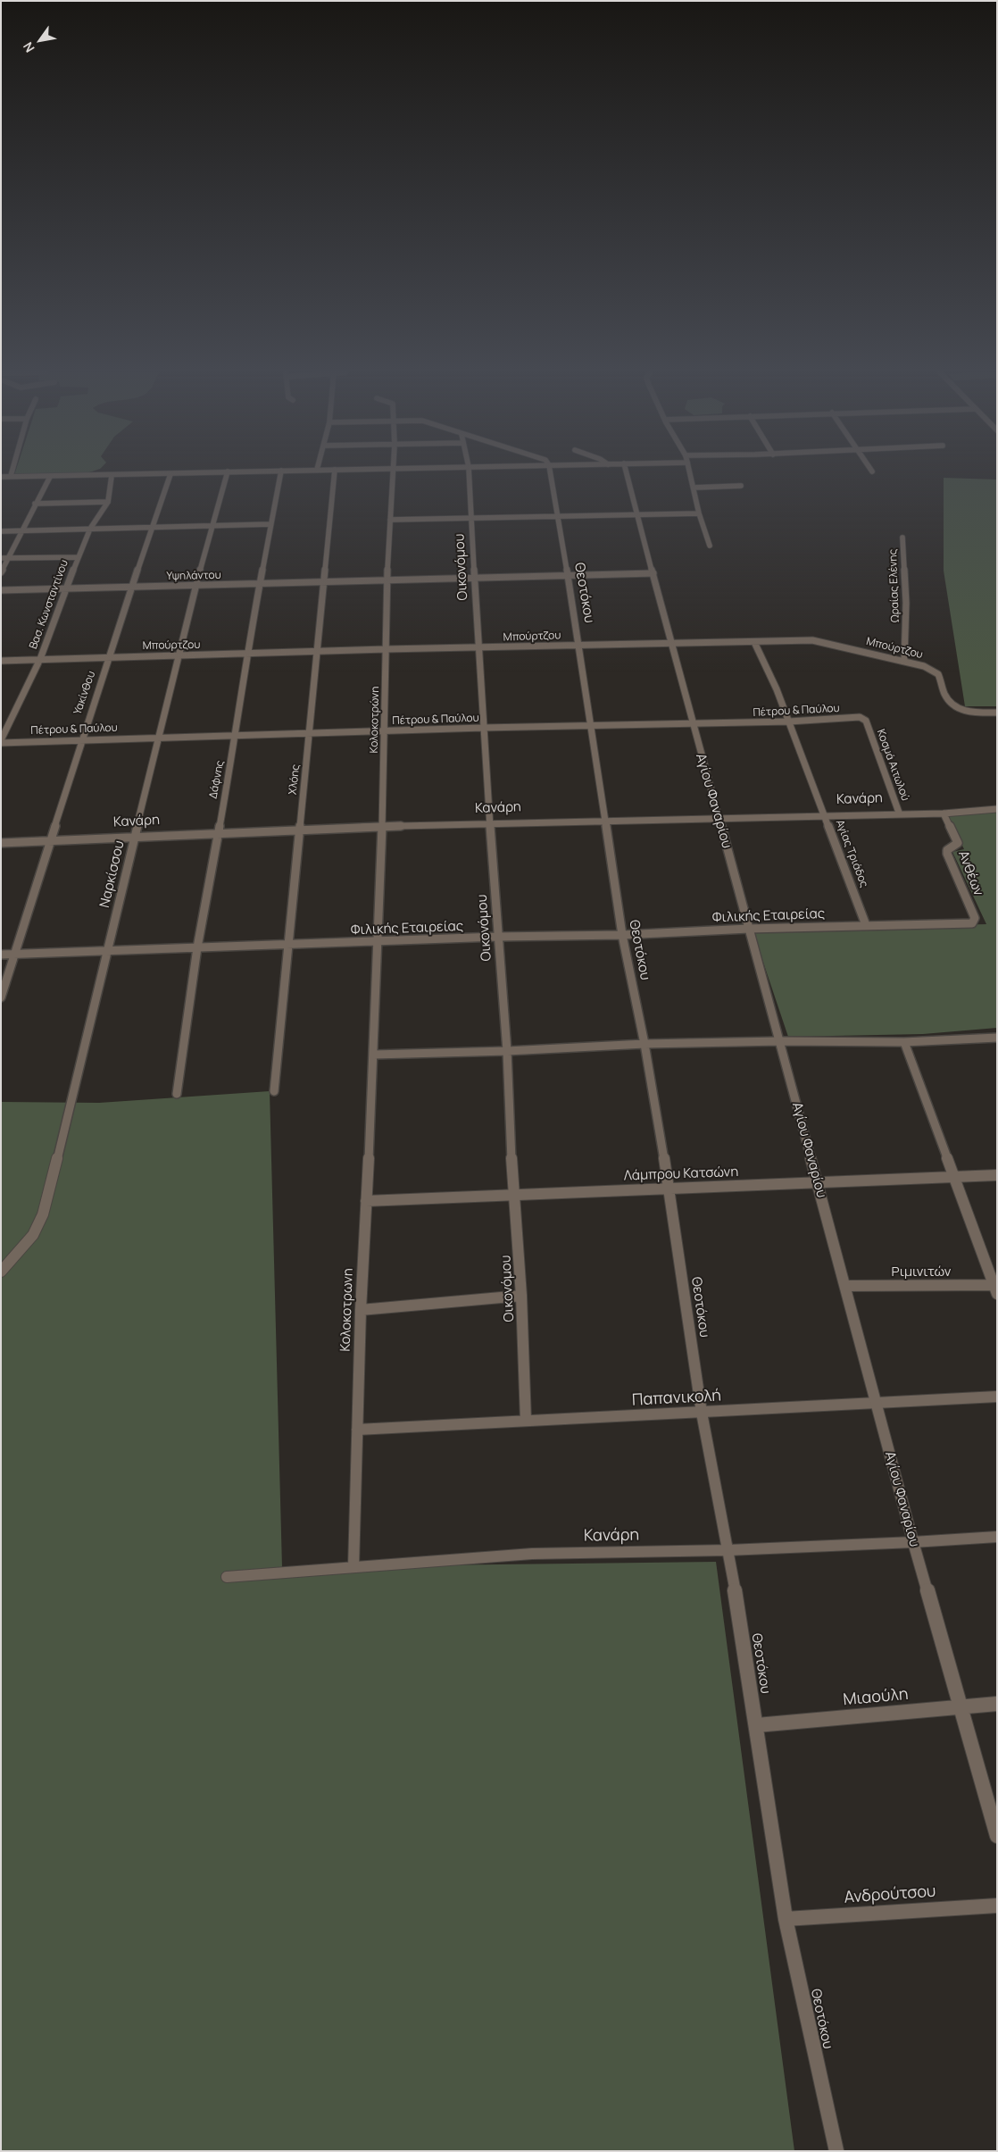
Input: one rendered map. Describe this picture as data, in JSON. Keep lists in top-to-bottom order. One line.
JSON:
{"streets":{"street":["Οικονόμου","Υψηλάντου","Ωραίας Ελένης","Θεοτόκου","Βασ. Κωνσταντίνου","Μπούρτζου","Υακίνθου","Πέτρου & Παύλου","Κολοκοτρώνη","Κοσμά Αιτωλού","Δάφνης","Χλόης","Κανάρη","Αγίου Φαναρίου","Αγίας Τριάδος","Ανθέων","Ναρκίσσου","Φιλικής Εταιρείας","Λάμπρου Κατσώνη","Ριμινιτών","Κολοκοτρωνη","Παπανικολή","Μιαούλη","Ανδρούτσου"]},"crossings":[["Οικονόμου","Υψηλάντου"],["Οικονόμου","Μπούρτζου"],["Οικονόμου","Πέτρου & Παύλου"],["Οικονόμου","Κανάρη"],["Οικονόμου","Φιλικής Εταιρείας"],["Οικονόμου","Λάμπρου Κατσώνη"],["Οικονόμου","Παπανικολή"],["Υψηλάντου","Θεοτόκου"],["Υψηλάντου","Βασ. Κωνσταντίνου"],["Υψηλάντου","Υακίνθου"],["Υψηλάντου","Κολοκοτρώνη"],["Υψηλάντου","Δάφνης"],["Υψηλάντου","Χλόης"],["Υψηλάντου","Αγίου Φαναρίου"],["Υψηλάντου","Ναρκίσσου"],["Ωραίας Ελένης","Μπούρτζου"],["Θεοτόκου","Μπούρτζου"],["Θεοτόκου","Πέτρου & Παύλου"],["Θεοτόκου","Κανάρη"],["Θεοτόκου","Φιλικής Εταιρείας"],["Θεοτόκου","Λάμπρου Κατσώνη"],["Θεοτόκου","Παπανικολή"],["Θεοτόκου","Μιαούλη"],["Θεοτόκου","Ανδρούτσου"],["Βασ. Κωνσταντίνου","Μπούρτζου"],["Βασ. Κωνσταντίνου","Πέτρου & Παύλου"],["Μπούρτζου","Υακίνθου"],["Μπούρτζου","Κολοκοτρώνη"],["Μπούρτζου","Δάφνης"],["Μπούρτζου","Χλόης"],["Μπούρτζου","Αγίου Φαναρίου"],["Μπούρτζου","Αγίας Τριάδος"],["Μπούρτζου","Ναρκίσσου"],["Υακίνθου","Πέτρου & Παύλου"],["Υακίνθου","Κανάρη"],["Υακίνθου","Φιλικής Εταιρείας"],["Πέτρου & Παύλου","Κολοκοτρώνη"],["Πέτρου & Παύλου","Κοσμά Αιτωλού"],["Πέτρου & Παύλου","Δάφνης"],["Πέτρου & Παύλου","Χλόης"],["Πέτρου & Παύλου","Αγίου Φαναρίου"],["Πέτρου & Παύλου","Αγίας Τριάδος"],["Πέτρου & Παύλου","Ναρκίσσου"],["Κολοκοτρώνη","Κανάρη"],["Κολοκοτρώνη","Φιλικής Εταιρείας"],["Κολοκοτρώνη","Κολοκοτρωνη"],["Κοσμά Αιτωλού","Κανάρη"],["Δάφνης","Κανάρη"],["Δάφνης","Φιλικής Εταιρείας"],["Χλόης","Κανάρη"],["Χλόης","Φιλικής Εταιρείας"],["Κανάρη","Αγίου Φαναρίου"],["Κανάρη","Αγίας Τριάδος"],["Κανάρη","Ανθέων"],["Κανάρη","Ναρκίσσου"],["Κανάρη","Κολοκοτρωνη"],["Αγίου Φαναρίου","Φιλικής Εταιρείας"],["Αγίου Φαναρίου","Λάμπρου Κατσώνη"],["Αγίου Φαναρίου","Ριμινιτών"],["Αγίου Φαναρίου","Παπανικολή"],["Αγίου Φαναρίου","Μιαούλη"],["Αγίας Τριάδος","Φιλικής Εταιρείας"],["Ανθέων","Φιλικής Εταιρείας"],["Ναρκίσσου","Φιλικής Εταιρείας"],["Λάμπρου Κατσώνη","Κολοκοτρωνη"],["Κολοκοτρωνη","Παπανικολή"]],"north":"bottom left"}
